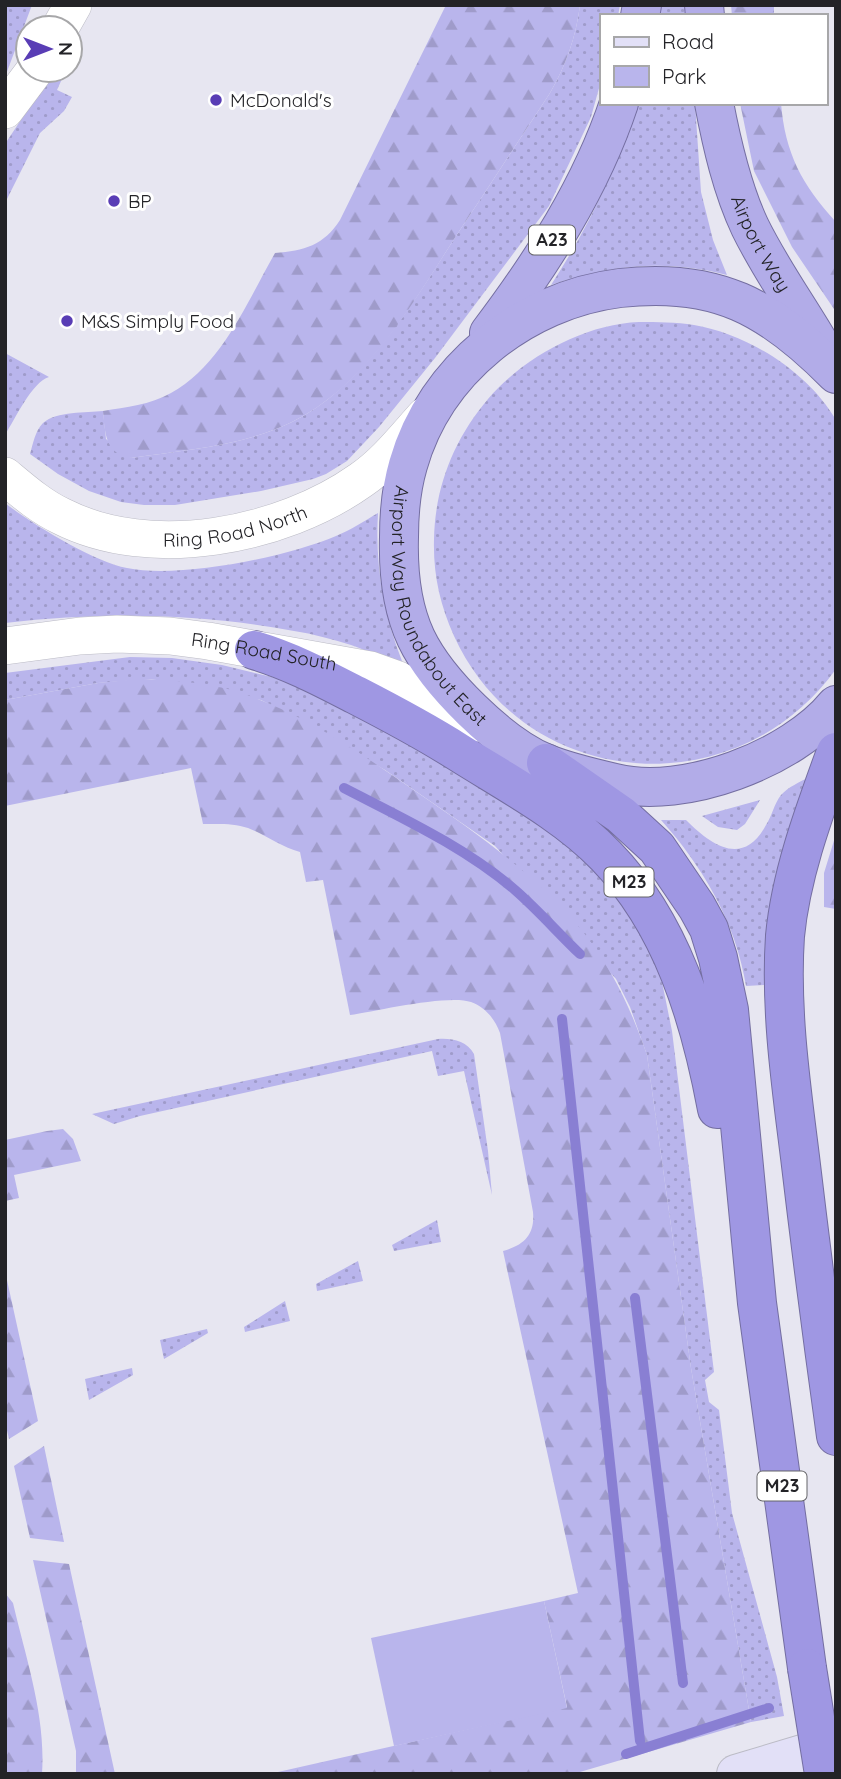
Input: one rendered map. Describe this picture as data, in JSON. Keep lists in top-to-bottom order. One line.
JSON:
{"streets":{"highway":["A23","Airport Way","Airport Way Roundabout East","M23"],"street":["Ring Road North","Ring Road South"]},"crossings":[["A23","Airport Way Roundabout East"],["Airport Way","Airport Way Roundabout East"],["Ring Road North","Airport Way Roundabout East"],["Airport Way Roundabout East","Ring Road South"],["Airport Way Roundabout East","M23"],["Ring Road South","M23"]],"places":["McDonald's","BP","M&S Simply Food"],"legend":["Road","Park"],"north":"right"}
